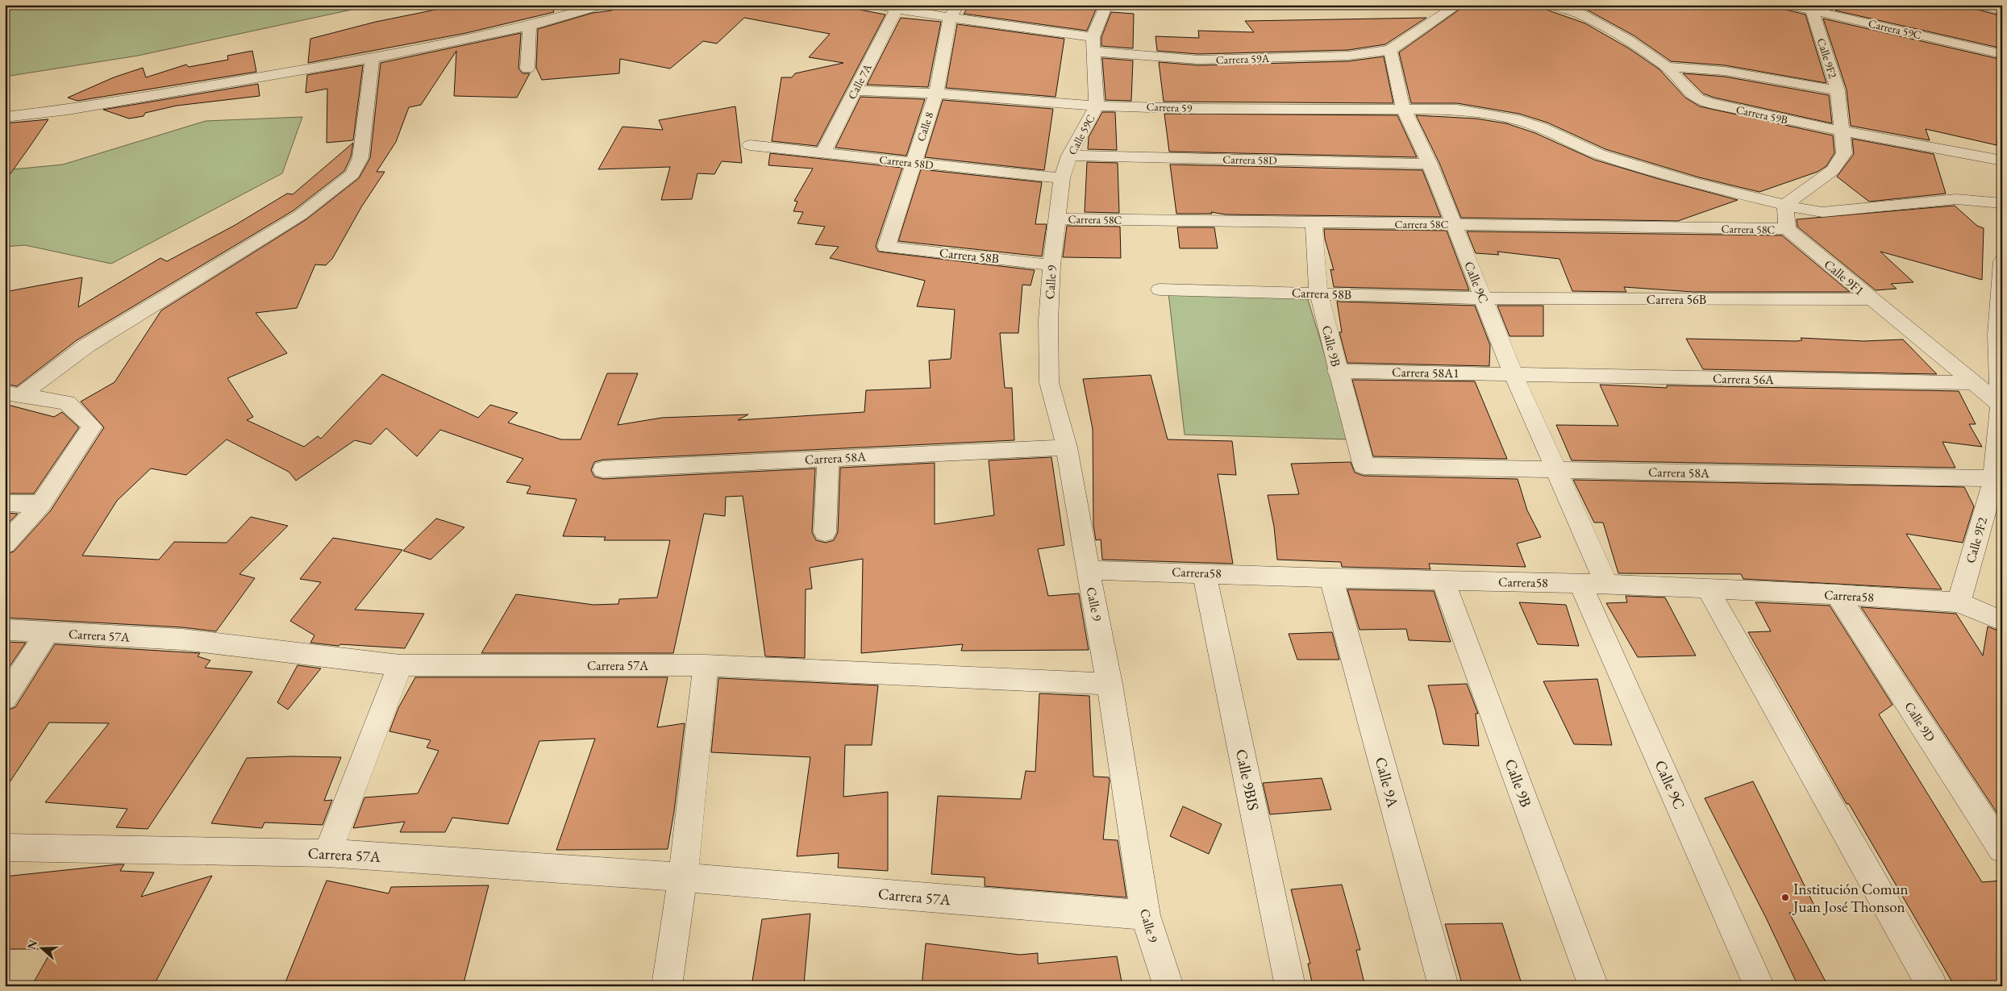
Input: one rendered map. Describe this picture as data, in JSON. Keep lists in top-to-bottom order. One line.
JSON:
{"streets":{"street":["Carrera 59C","Calle 9F2","Carrera 59A","Calle 7A","Carrera 59","Carrera 59B","Calle 8","Calle 59C","Carrera 58D","Carrera 58C","Carrera 58B","Calle 9F1","Calle 9","Calle 9C","Carrera 56B","Calle 9B","Carrera 58A1","Carrera 56A","Carrera 58A","Carrera58","Carrera 57A","Calle 9D","Calle 9BIS","Calle 9A"]},"crossings":[["Carrera 59C","Calle 9F2"],["Calle 9F2","Carrera 59B"],["Calle 9F2","Calle 9F1"],["Calle 9F2","Carrera 58A"],["Calle 9F2","Carrera58"],["Carrera 59A","Calle 7A"],["Carrera 59A","Calle 8"],["Carrera 59A","Calle 59C"],["Carrera 59A","Calle 9C"],["Calle 7A","Carrera 59"],["Calle 7A","Carrera 58D"],["Carrera 59","Calle 8"],["Carrera 59","Calle 59C"],["Carrera 59","Calle 9C"],["Calle 8","Carrera 58D"],["Calle 8","Carrera 58B"],["Calle 59C","Carrera 58D"],["Calle 59C","Carrera 58C"],["Calle 59C","Calle 9"],["Carrera 58D","Calle 9C"],["Carrera 58C","Calle 9F1"],["Carrera 58C","Calle 9"],["Carrera 58C","Calle 9C"],["Carrera 58C","Calle 9B"],["Carrera 58B","Calle 9"],["Carrera 58B","Calle 9C"],["Carrera 58B","Carrera 56B"],["Carrera 58B","Calle 9B"],["Calle 9F1","Carrera 56B"],["Calle 9F1","Carrera 56A"],["Calle 9","Carrera 58A"],["Calle 9","Carrera58"],["Calle 9","Carrera 57A"],["Calle 9C","Carrera 56B"],["Calle 9C","Carrera 58A1"],["Calle 9C","Carrera 56A"],["Calle 9C","Carrera 58A"],["Calle 9C","Carrera58"],["Calle 9B","Carrera 58A1"],["Calle 9B","Carrera 58A"],["Calle 9B","Carrera58"],["Carrera 58A1","Carrera 56A"],["Carrera58","Calle 9D"],["Carrera58","Calle 9BIS"],["Carrera58","Calle 9A"]],"places":["Institución Comun Juan José Thonson"],"north":"left"}
